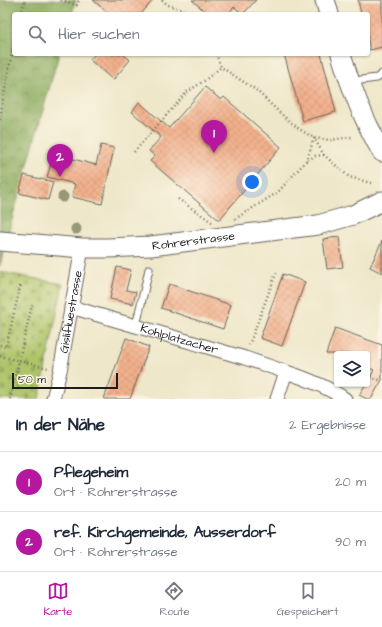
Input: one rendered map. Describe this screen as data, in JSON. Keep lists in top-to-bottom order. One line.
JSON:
{"streets":{"main road":["Rohrerstrasse"],"street":["Gislifluestrasse","Kohlplatzacher"]},"crossings":[["Rohrerstrasse","Gislifluestrasse"],["Gislifluestrasse","Kohlplatzacher"]],"scale_bar":"50 m","page":{"search":"Hier suchen","pins":["1","2"],"scale":"50 m","heading":["In der Nähe","2 Ergebnisse"],"list":[{"mark":"1","name":"Pflegeheim","note":"Ort · Rohrerstrasse","value":"20 m"},{"mark":"2","name":"ref. Kirchgemeinde, Ausserdorf","note":"Ort · Rohrerstrasse","value":"90 m"}],"nav":["Karte","Route","Gespeichert"]}}
